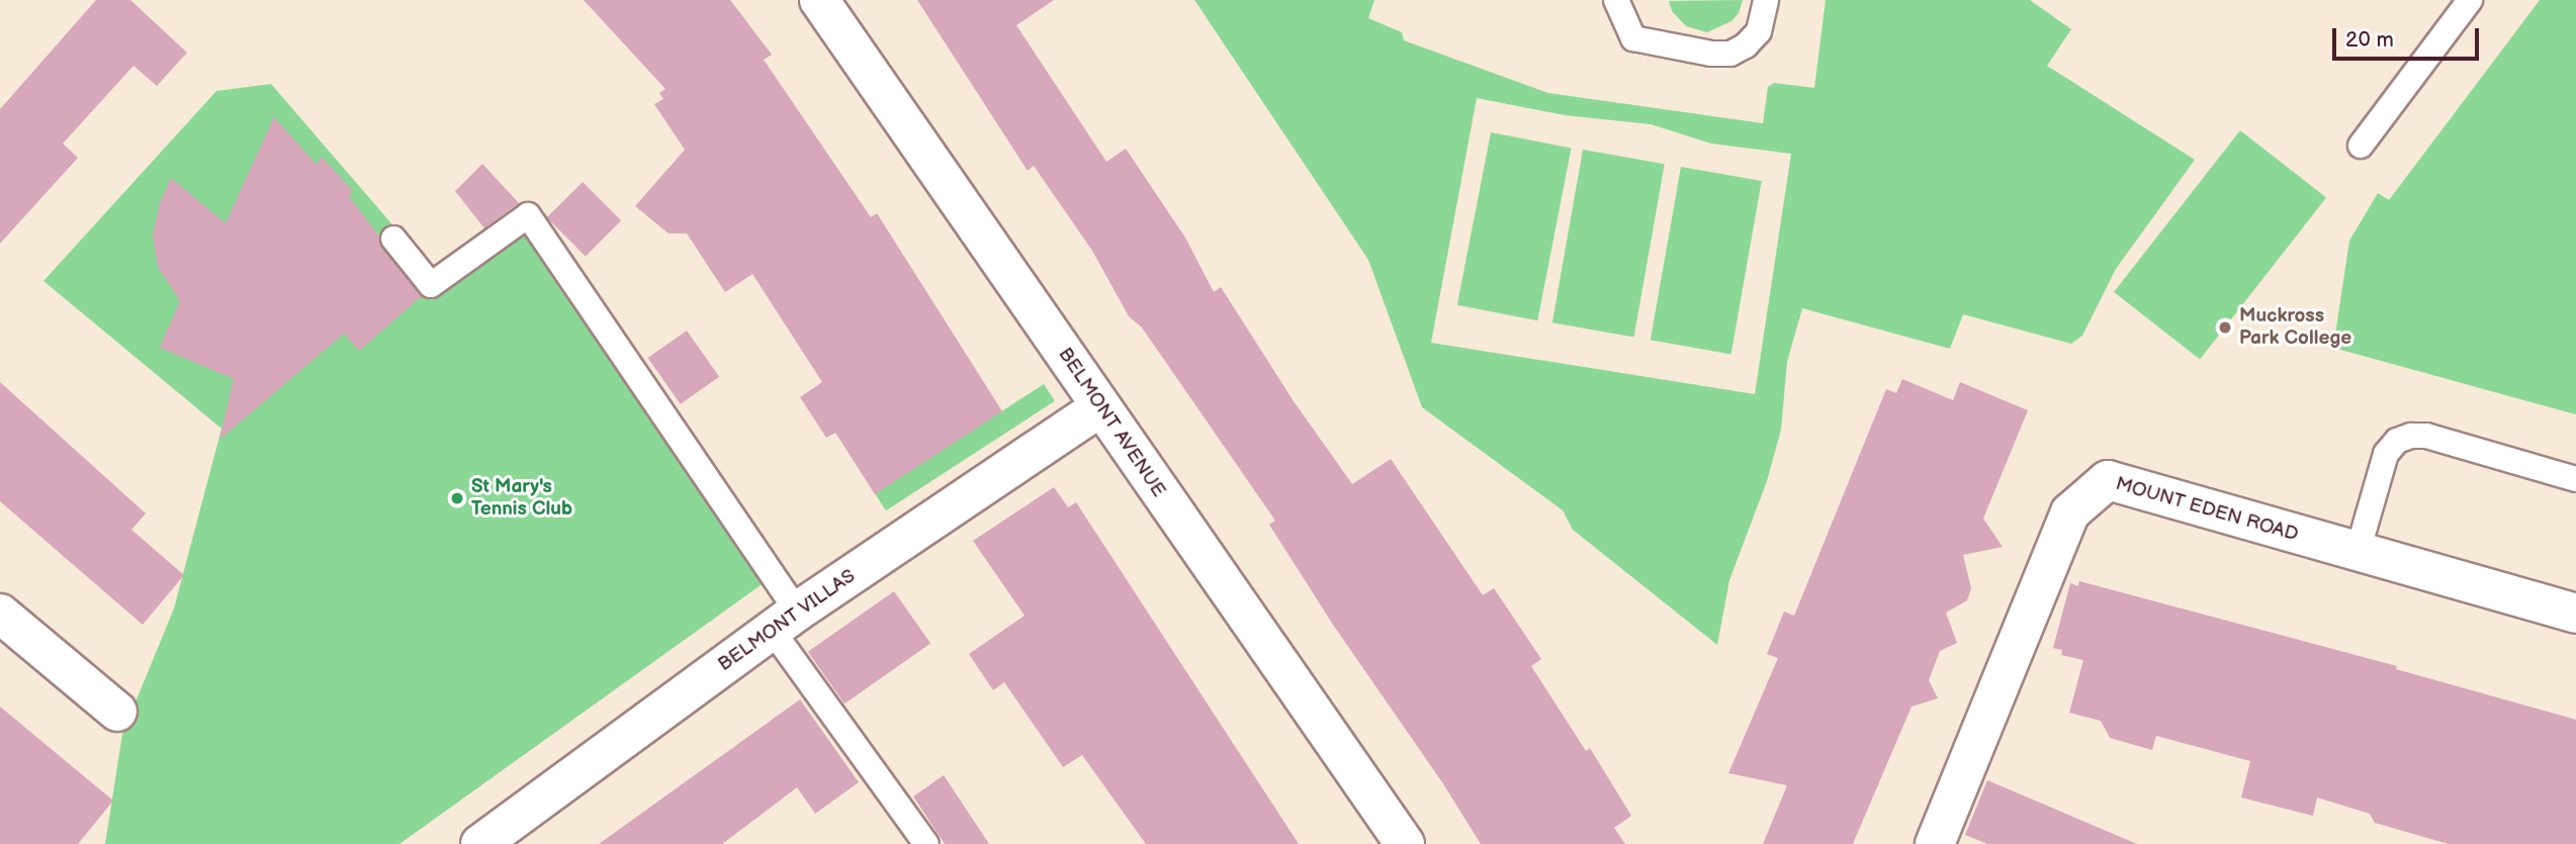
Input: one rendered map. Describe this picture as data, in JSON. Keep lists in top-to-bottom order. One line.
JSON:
{"streets":{"street":["BELMONT AVENUE","MOUNT EDEN ROAD","BELMONT VILLAS"]},"crossings":[["BELMONT AVENUE","BELMONT VILLAS"]],"places":["Muckross Park College","St Mary's Tennis Club"],"scale_bar":"20 m"}
